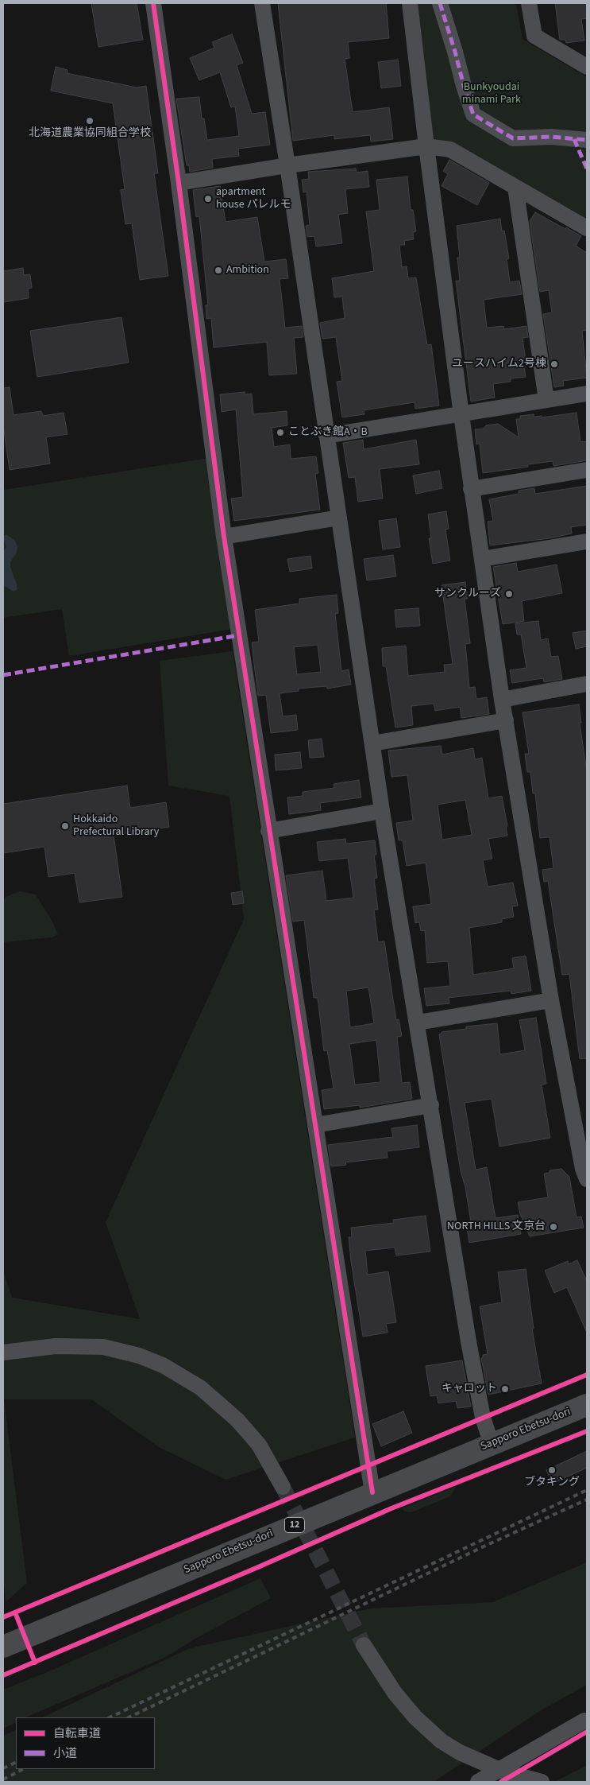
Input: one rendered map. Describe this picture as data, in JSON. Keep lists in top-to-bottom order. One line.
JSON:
{"streets":{"highway":["Sapporo Ebetsu-dori","12"]},"parks":["Bunkyoudai minami Park"],"places":["北海道農業協同組合学校","apartment house パレルモ","Ambition","ユースハイム2号棟","ことぶき館A・B","サンクルーズ","Hokkaido Prefectural Library","NORTH HILLS 文京台","キャロット","ブタキング"],"legend":["自転車道","小道"]}
